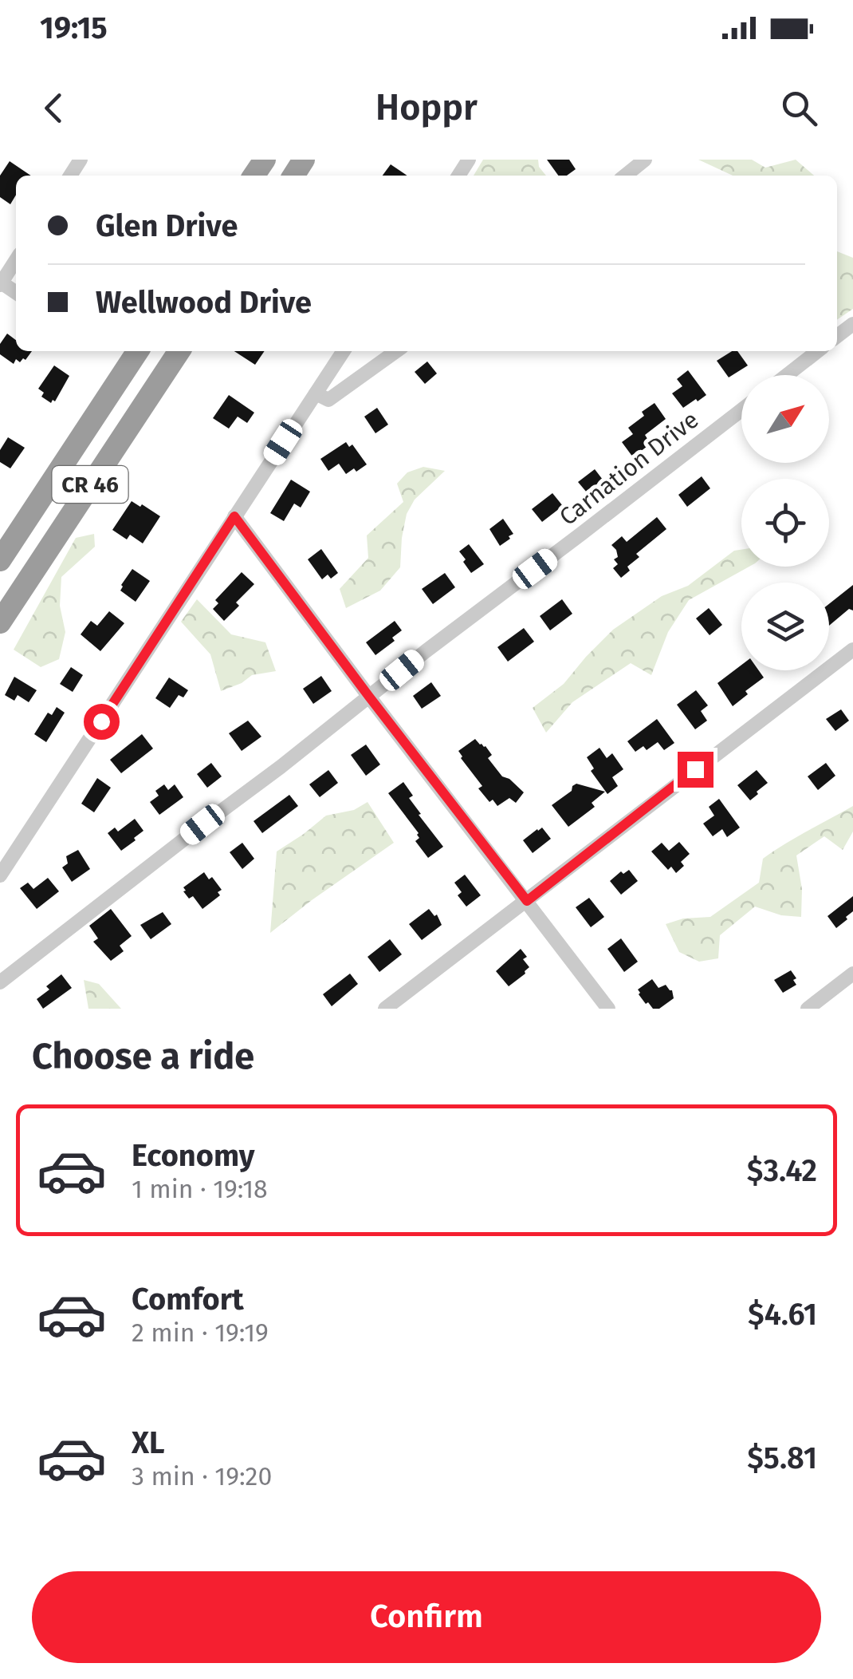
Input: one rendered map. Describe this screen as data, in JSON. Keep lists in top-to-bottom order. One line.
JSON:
{"streets":{"highway":["CR 46"],"street":["Carnation Drive"]},"north":"top right","page":{"status":"19:15","header":"Hoppr","banner":["Glen Drive","Wellwood Drive"],"heading":"Choose a ride","list":[{"name":"Economy","note":"1 min · 19:18","value":"$3.42"},{"name":"Comfort","note":"2 min · 19:19","value":"$4.61"},{"name":"XL","note":"3 min · 19:20","value":"$5.81"}],"buttons":"Confirm"}}
